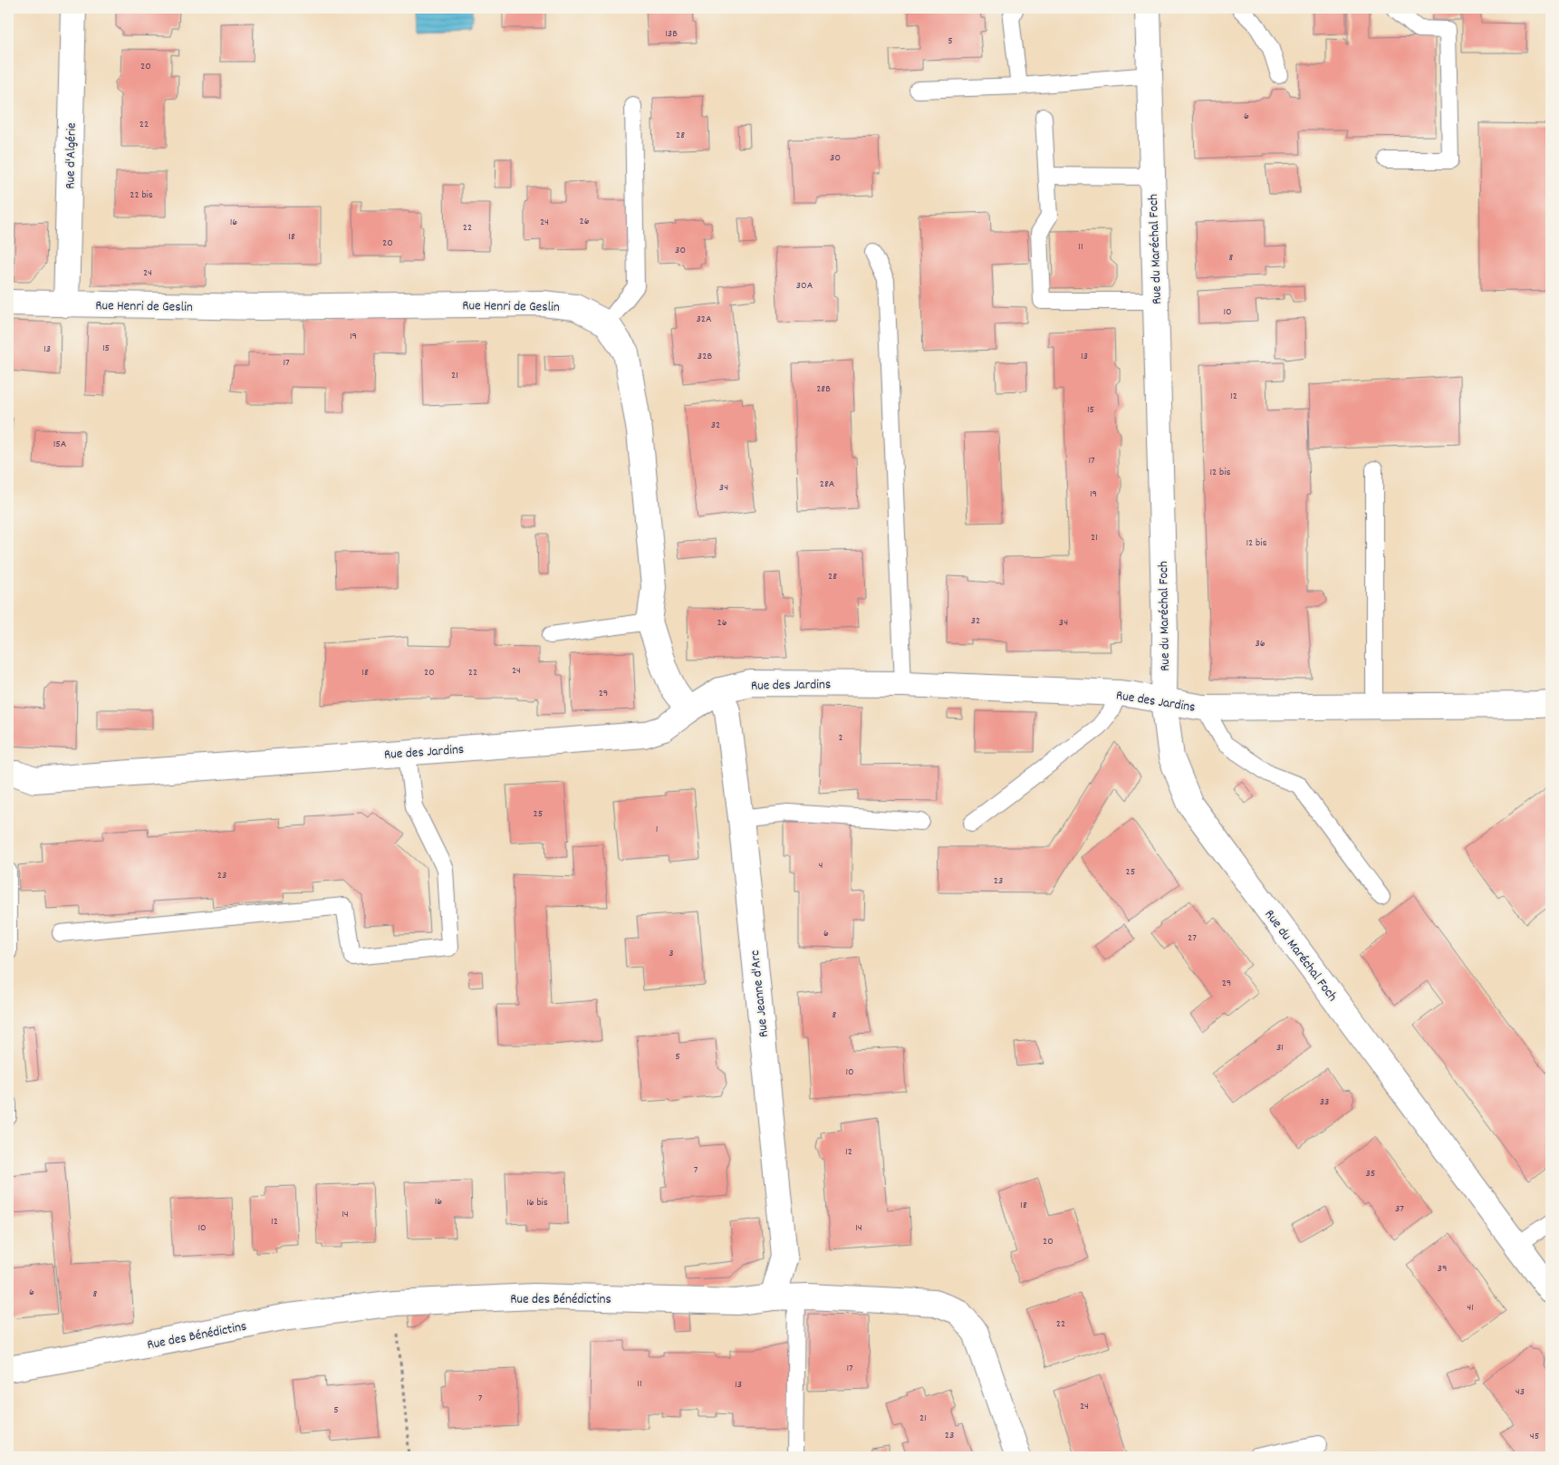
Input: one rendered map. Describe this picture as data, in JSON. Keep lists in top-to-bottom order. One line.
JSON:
{"streets":{"street":["Rue d'Algérie","Rue du Maréchal Foch","Rue Henri de Geslin","Rue des Jardins","Rue Jeanne d'Arc","Rue des Bénédictins"]},"crossings":[["Rue d'Algérie","Rue Henri de Geslin"],["Rue du Maréchal Foch","Rue des Jardins"],["Rue des Jardins","Rue Jeanne d'Arc"],["Rue Jeanne d'Arc","Rue des Bénédictins"]],"house_numbers":["13B","5","20","6","22","28","30","22 bis","26","16","24","22","18","20","11","30","8","24","30A","10","32A","19","15","13","32B","13","17","21","28B","12","15","32","15A","17","12 bis","28A","34","19","21","12 bis","28","32","26","34","36","24","18","20","22","29","2","25","1","4","25","23","23","6","27","3","29","8","31","5","10","33","12","7","35","16","16 bis","18","37","14","12","10","14","20","39","6","8","41","22","17","11","13","43","7","24","5","21","23","45"]}
